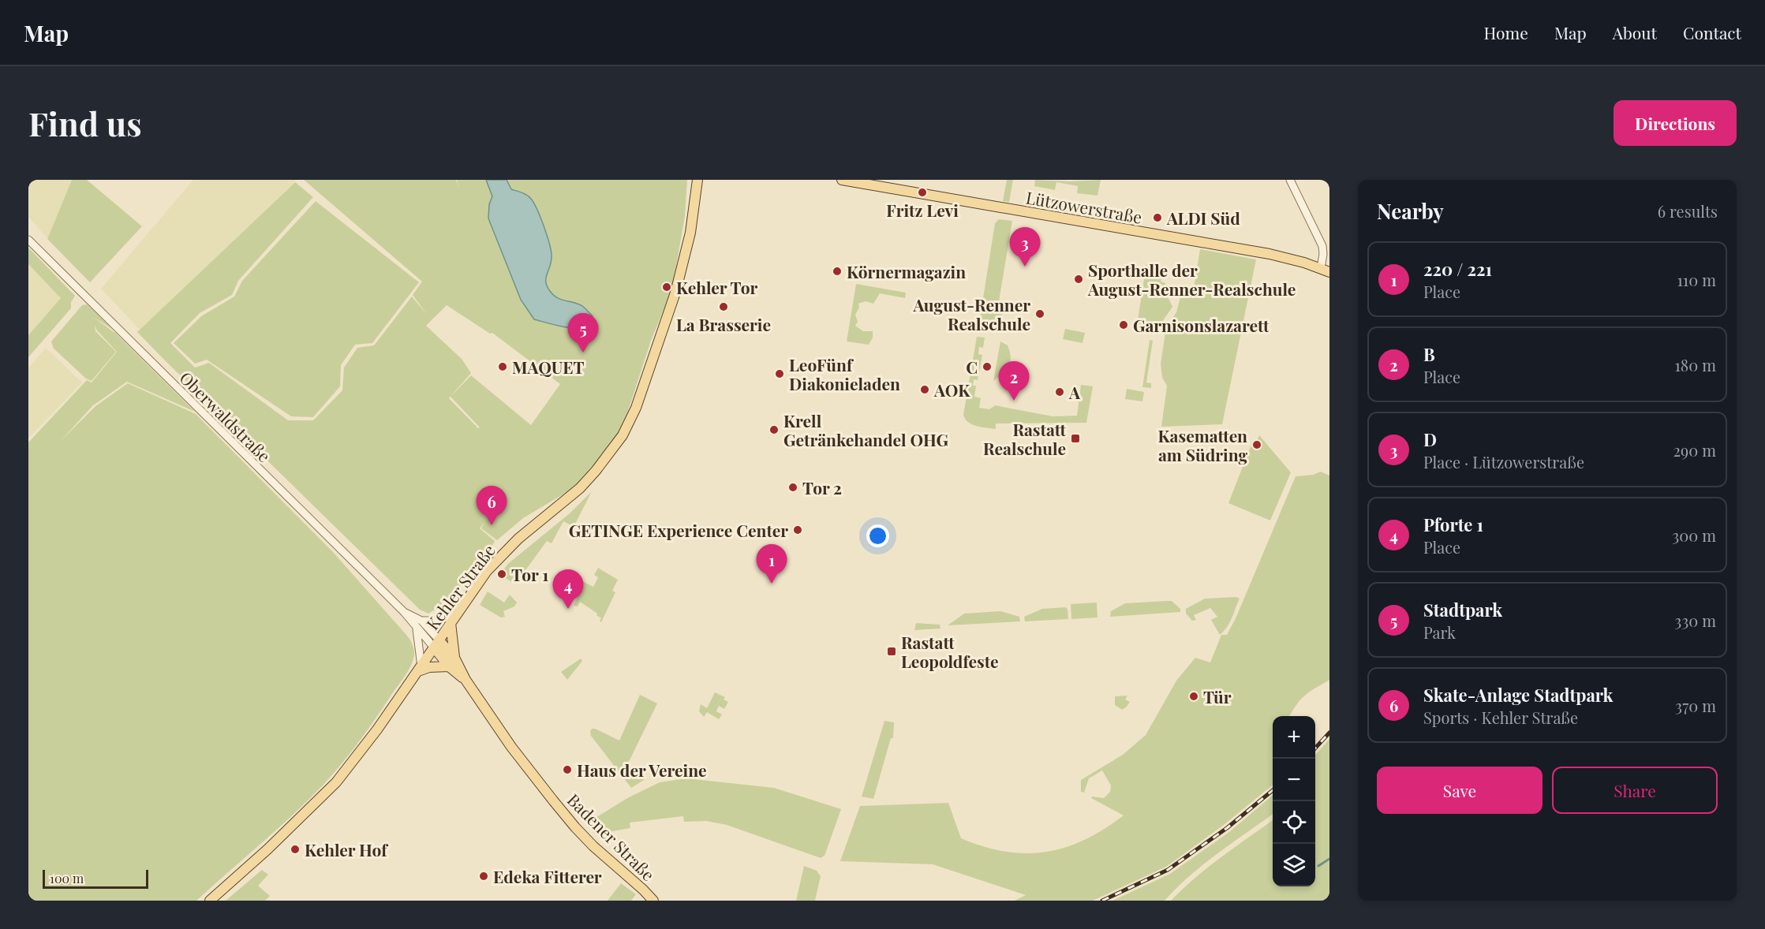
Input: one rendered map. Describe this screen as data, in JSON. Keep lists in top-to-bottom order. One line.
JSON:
{"streets":{"main road":["Lützowerstraße","Kehler Straße","Badener Straße"],"street":["Oberwaldstraße"]},"crossings":[["Oberwaldstraße","Kehler Straße"],["Oberwaldstraße","Badener Straße"],["Kehler Straße","Badener Straße"]],"places":{"other":["Fritz Levi","ALDI Süd","Körnermagazin","Sporthalle der August-Renner-Realschule","Kehler Tor","La Brasserie","August-Renner Realschule","Garnisonslazarett","MAQUET","C","LeoFünf Diakonieladen","AOK","A","Krell Getränkehandel OHG","Kasematten am Südring","Tor 2","GETINGE Experience Center","Tor 1","Tür","Haus der Vereine","Kehler Hof","Edeka Fitterer"],"transit":["Rastatt Realschule","Rastatt Leopoldfeste"]},"scale_bar":"100 m","page":{"header":"Map","nav":["Home","Map","About","Contact"],"buttons":["Directions",["Save","Share"]],"title":"Find us","heading":["Nearby","6 results"],"pins":["3","5","2","6","1","4"],"list":[{"mark":"1","name":"220 / 221","note":"Place","value":"110 m"},{"mark":"2","name":"B","note":"Place","value":"180 m"},{"mark":"3","name":"D","note":"Place · Lützowerstraße","value":"290 m"},{"mark":"4","name":"Pforte 1","note":"Place","value":"300 m"},{"mark":"5","name":"Stadtpark","note":"Park","value":"330 m"},{"mark":"6","name":"Skate-Anlage Stadtpark","note":"Sports · Kehler Straße","value":"370 m"}],"map_buttons":["+","−"],"scale":"100 m"}}
